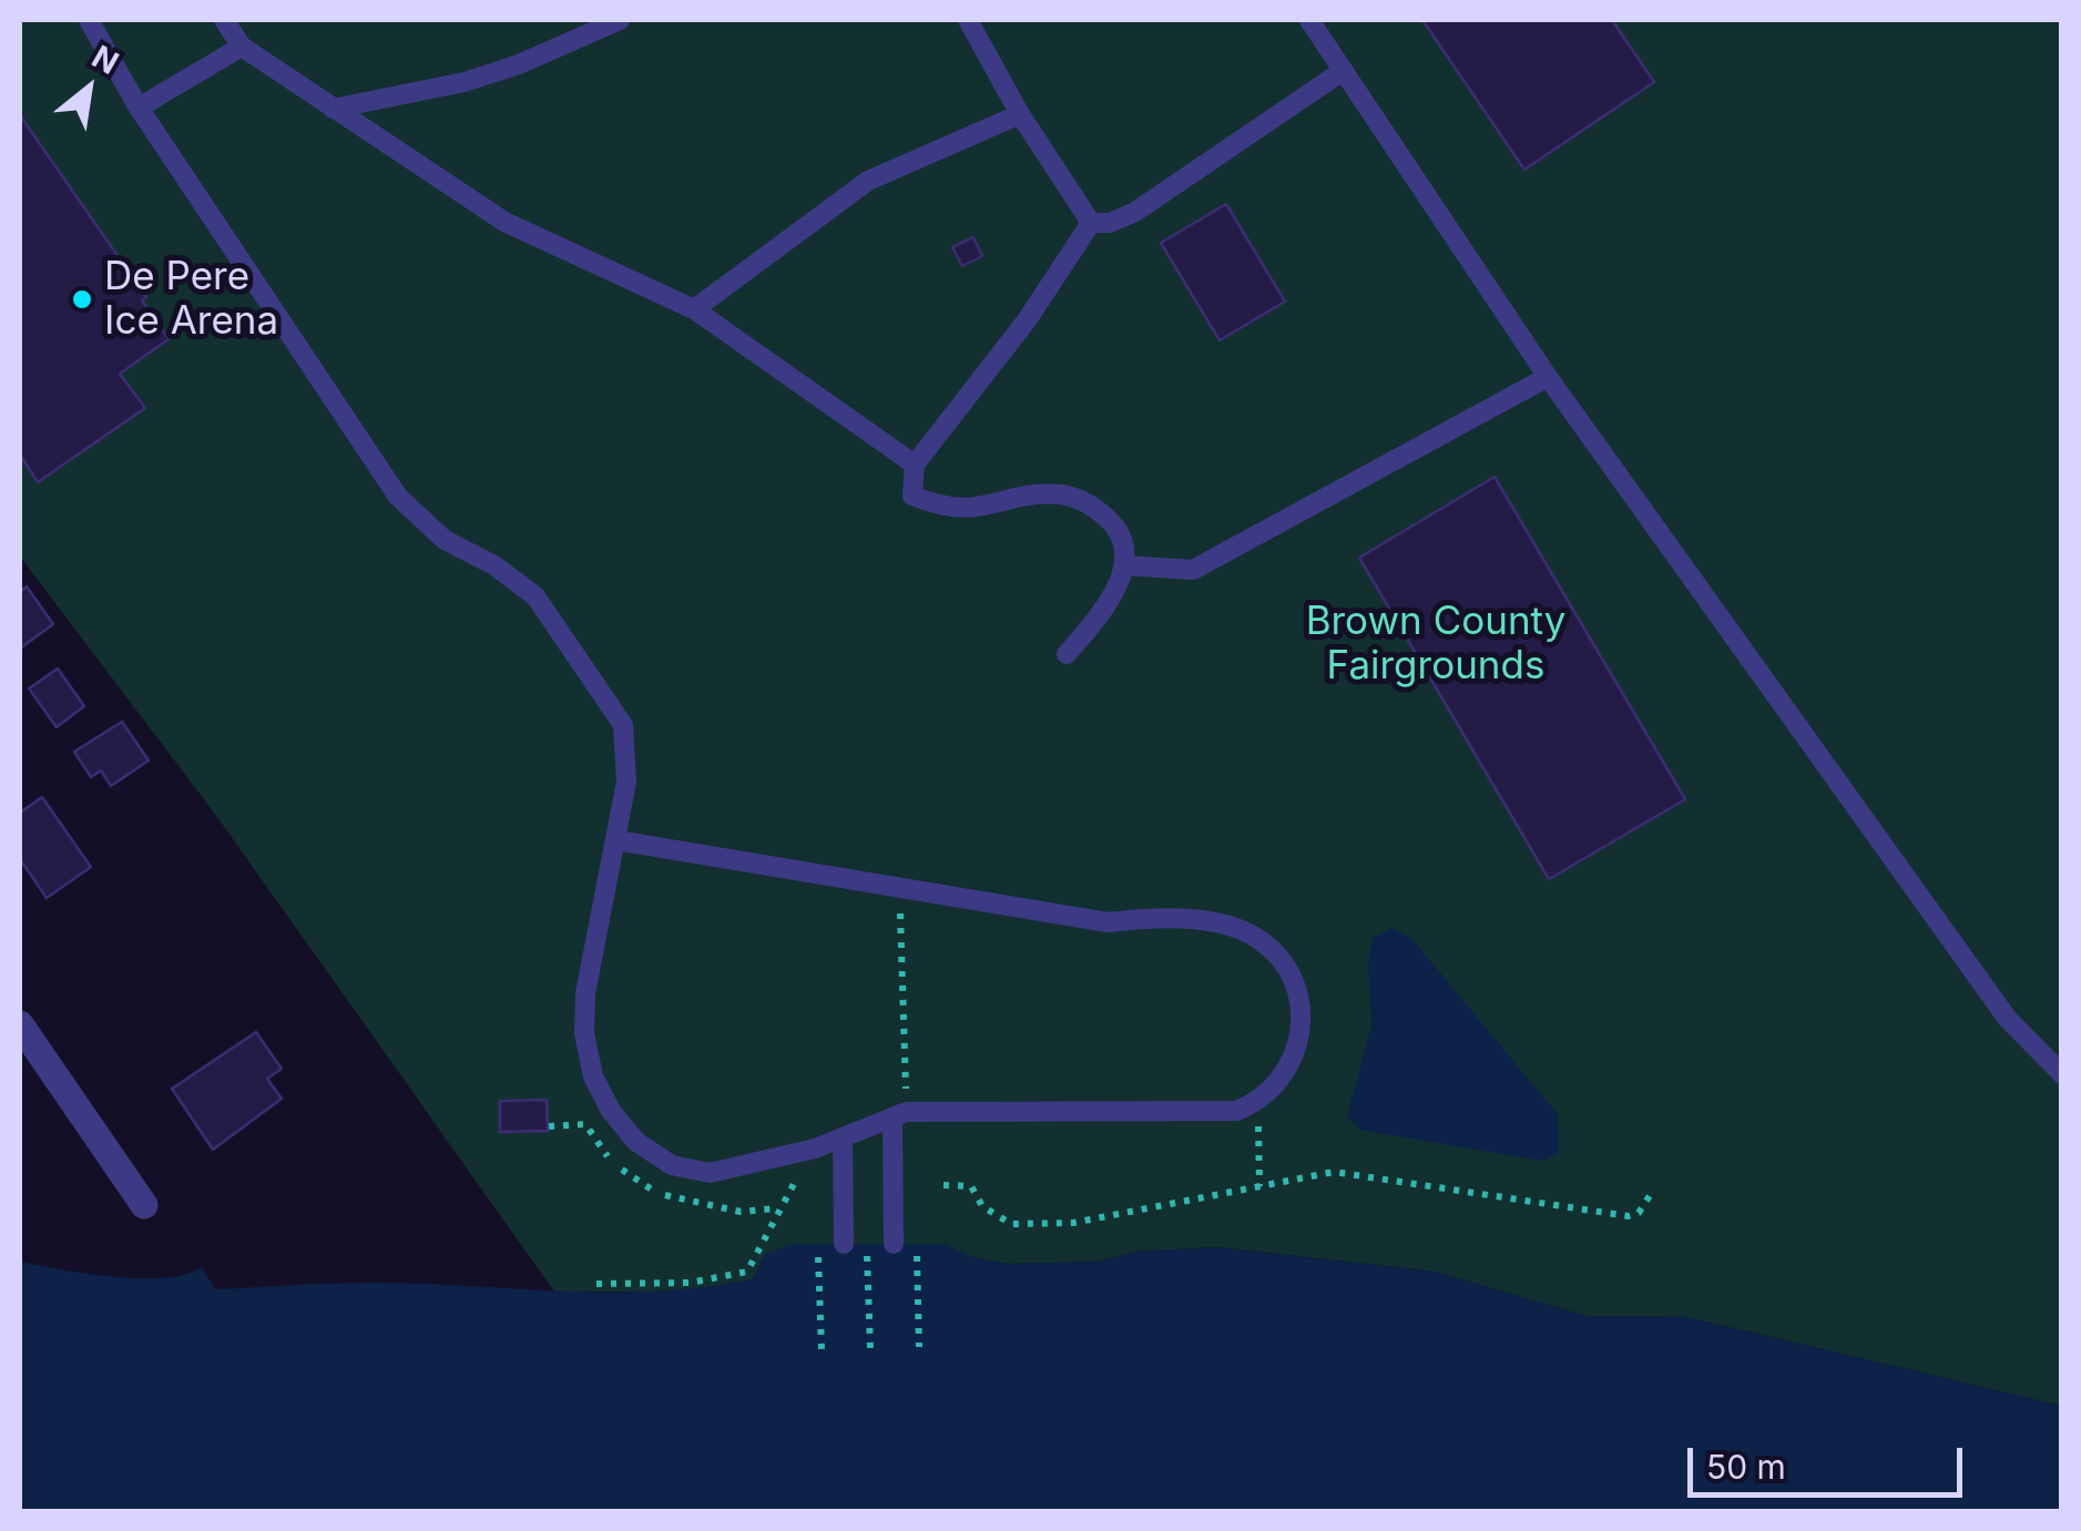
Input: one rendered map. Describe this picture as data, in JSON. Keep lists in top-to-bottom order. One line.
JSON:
{"parks":["Brown County Fairgrounds"],"places":["De Pere Ice Arena"],"scale_bar":"50 m","north":"top right"}
